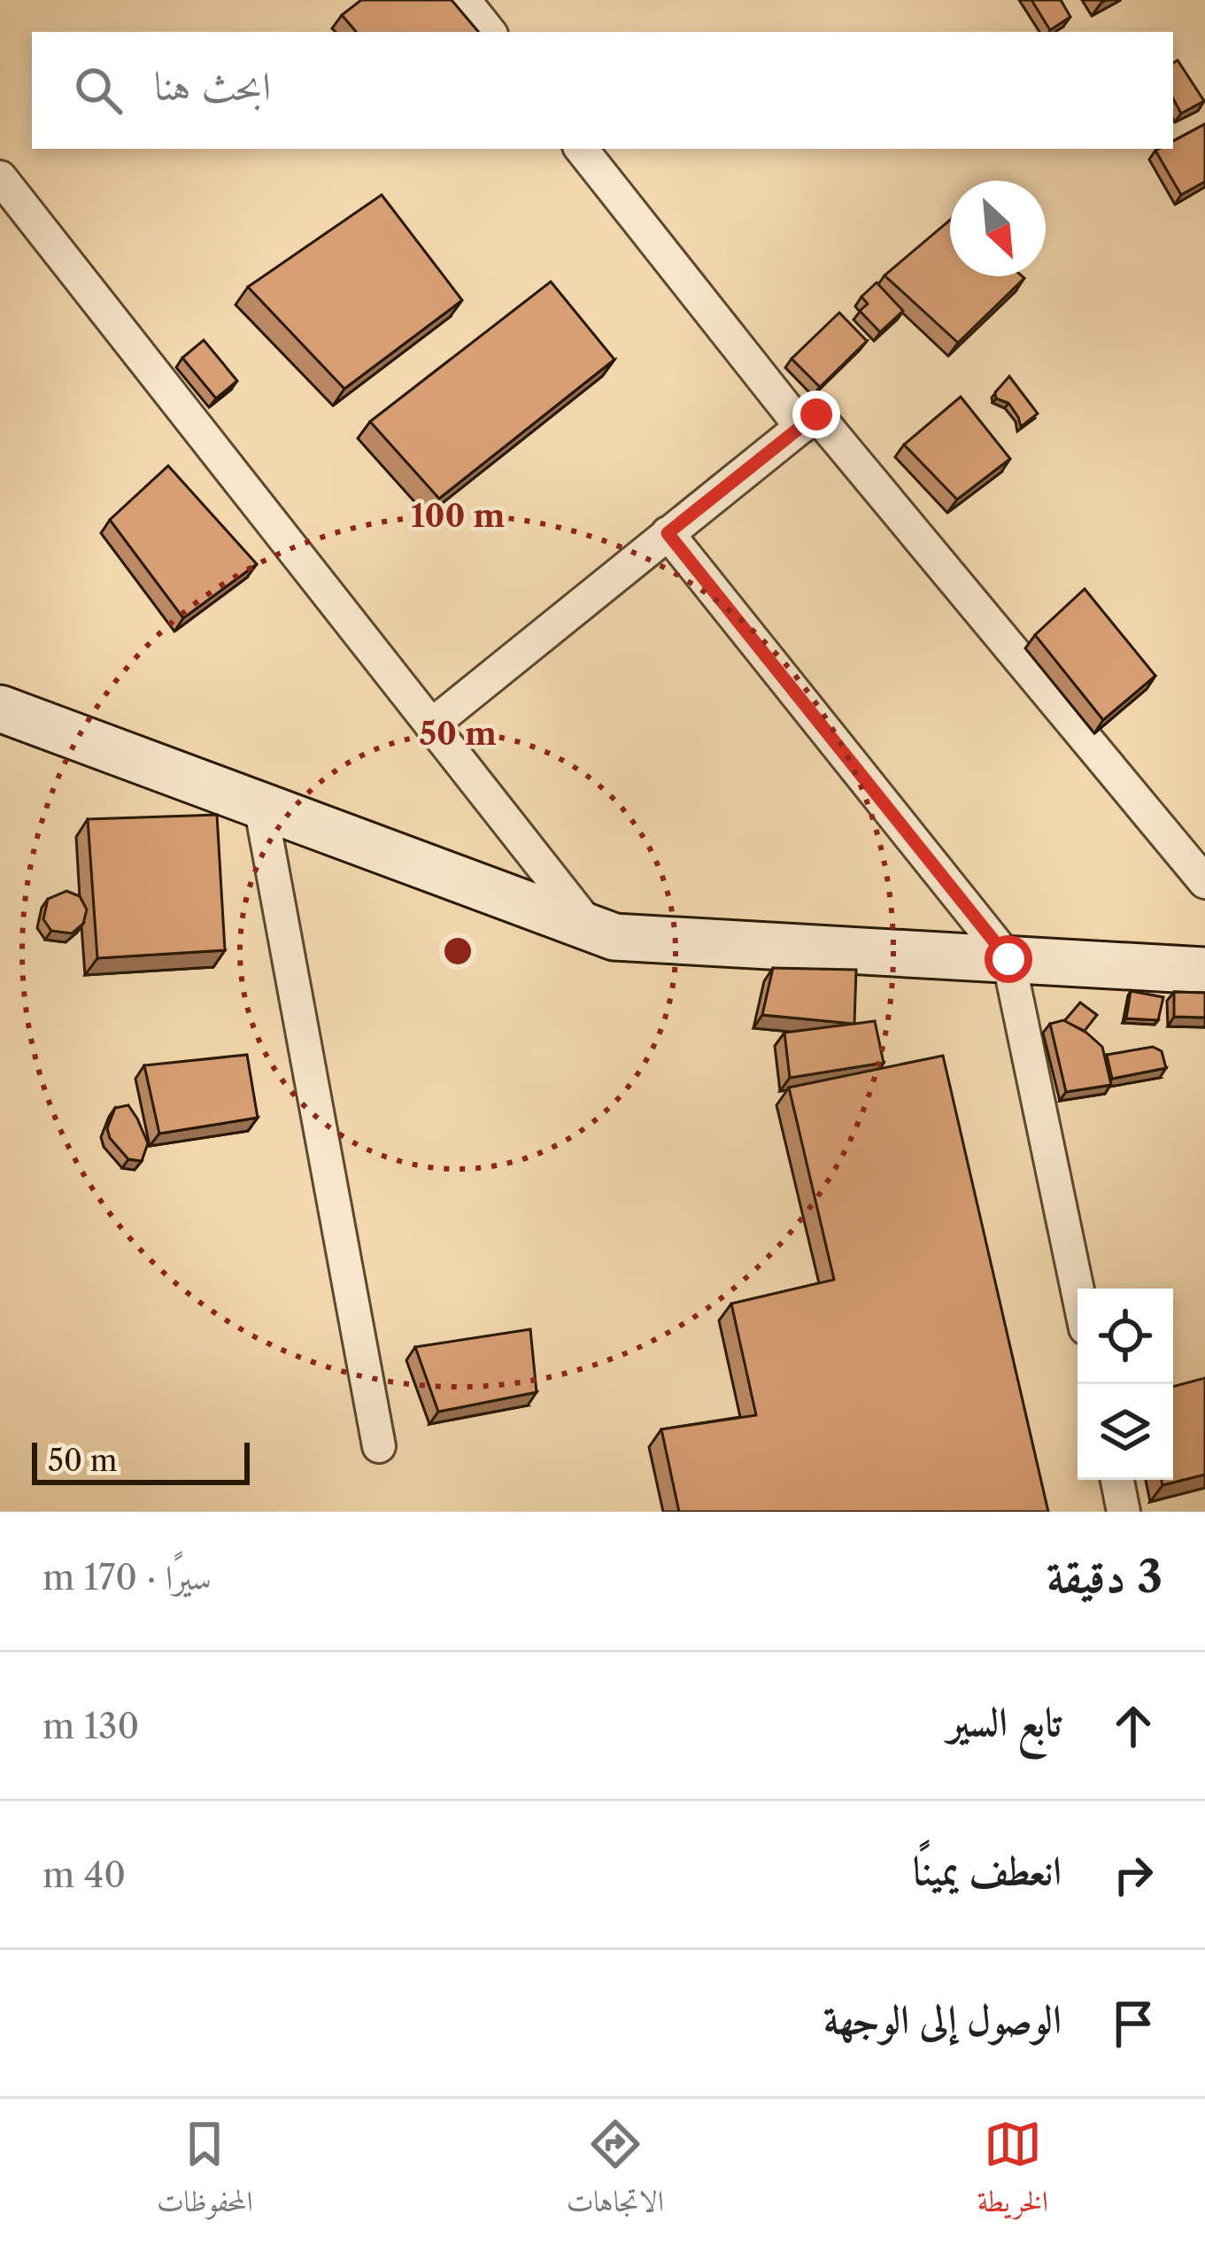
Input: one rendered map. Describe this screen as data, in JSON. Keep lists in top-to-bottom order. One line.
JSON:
{"scale_bar":"50 m","north":"bottom right","page":{"search":"ابحث هنا","scale":"50 m","heading":["3 دقيقة","سيرًا · 170 m"],"list":[["تابع السير","130 m"],["انعطف يمينًا","40 m"],"الوصول إلى الوجهة"],"nav":["الخريطة","الاتجاهات","المحفوظات"]},"rings":["100 m","50 m"]}
